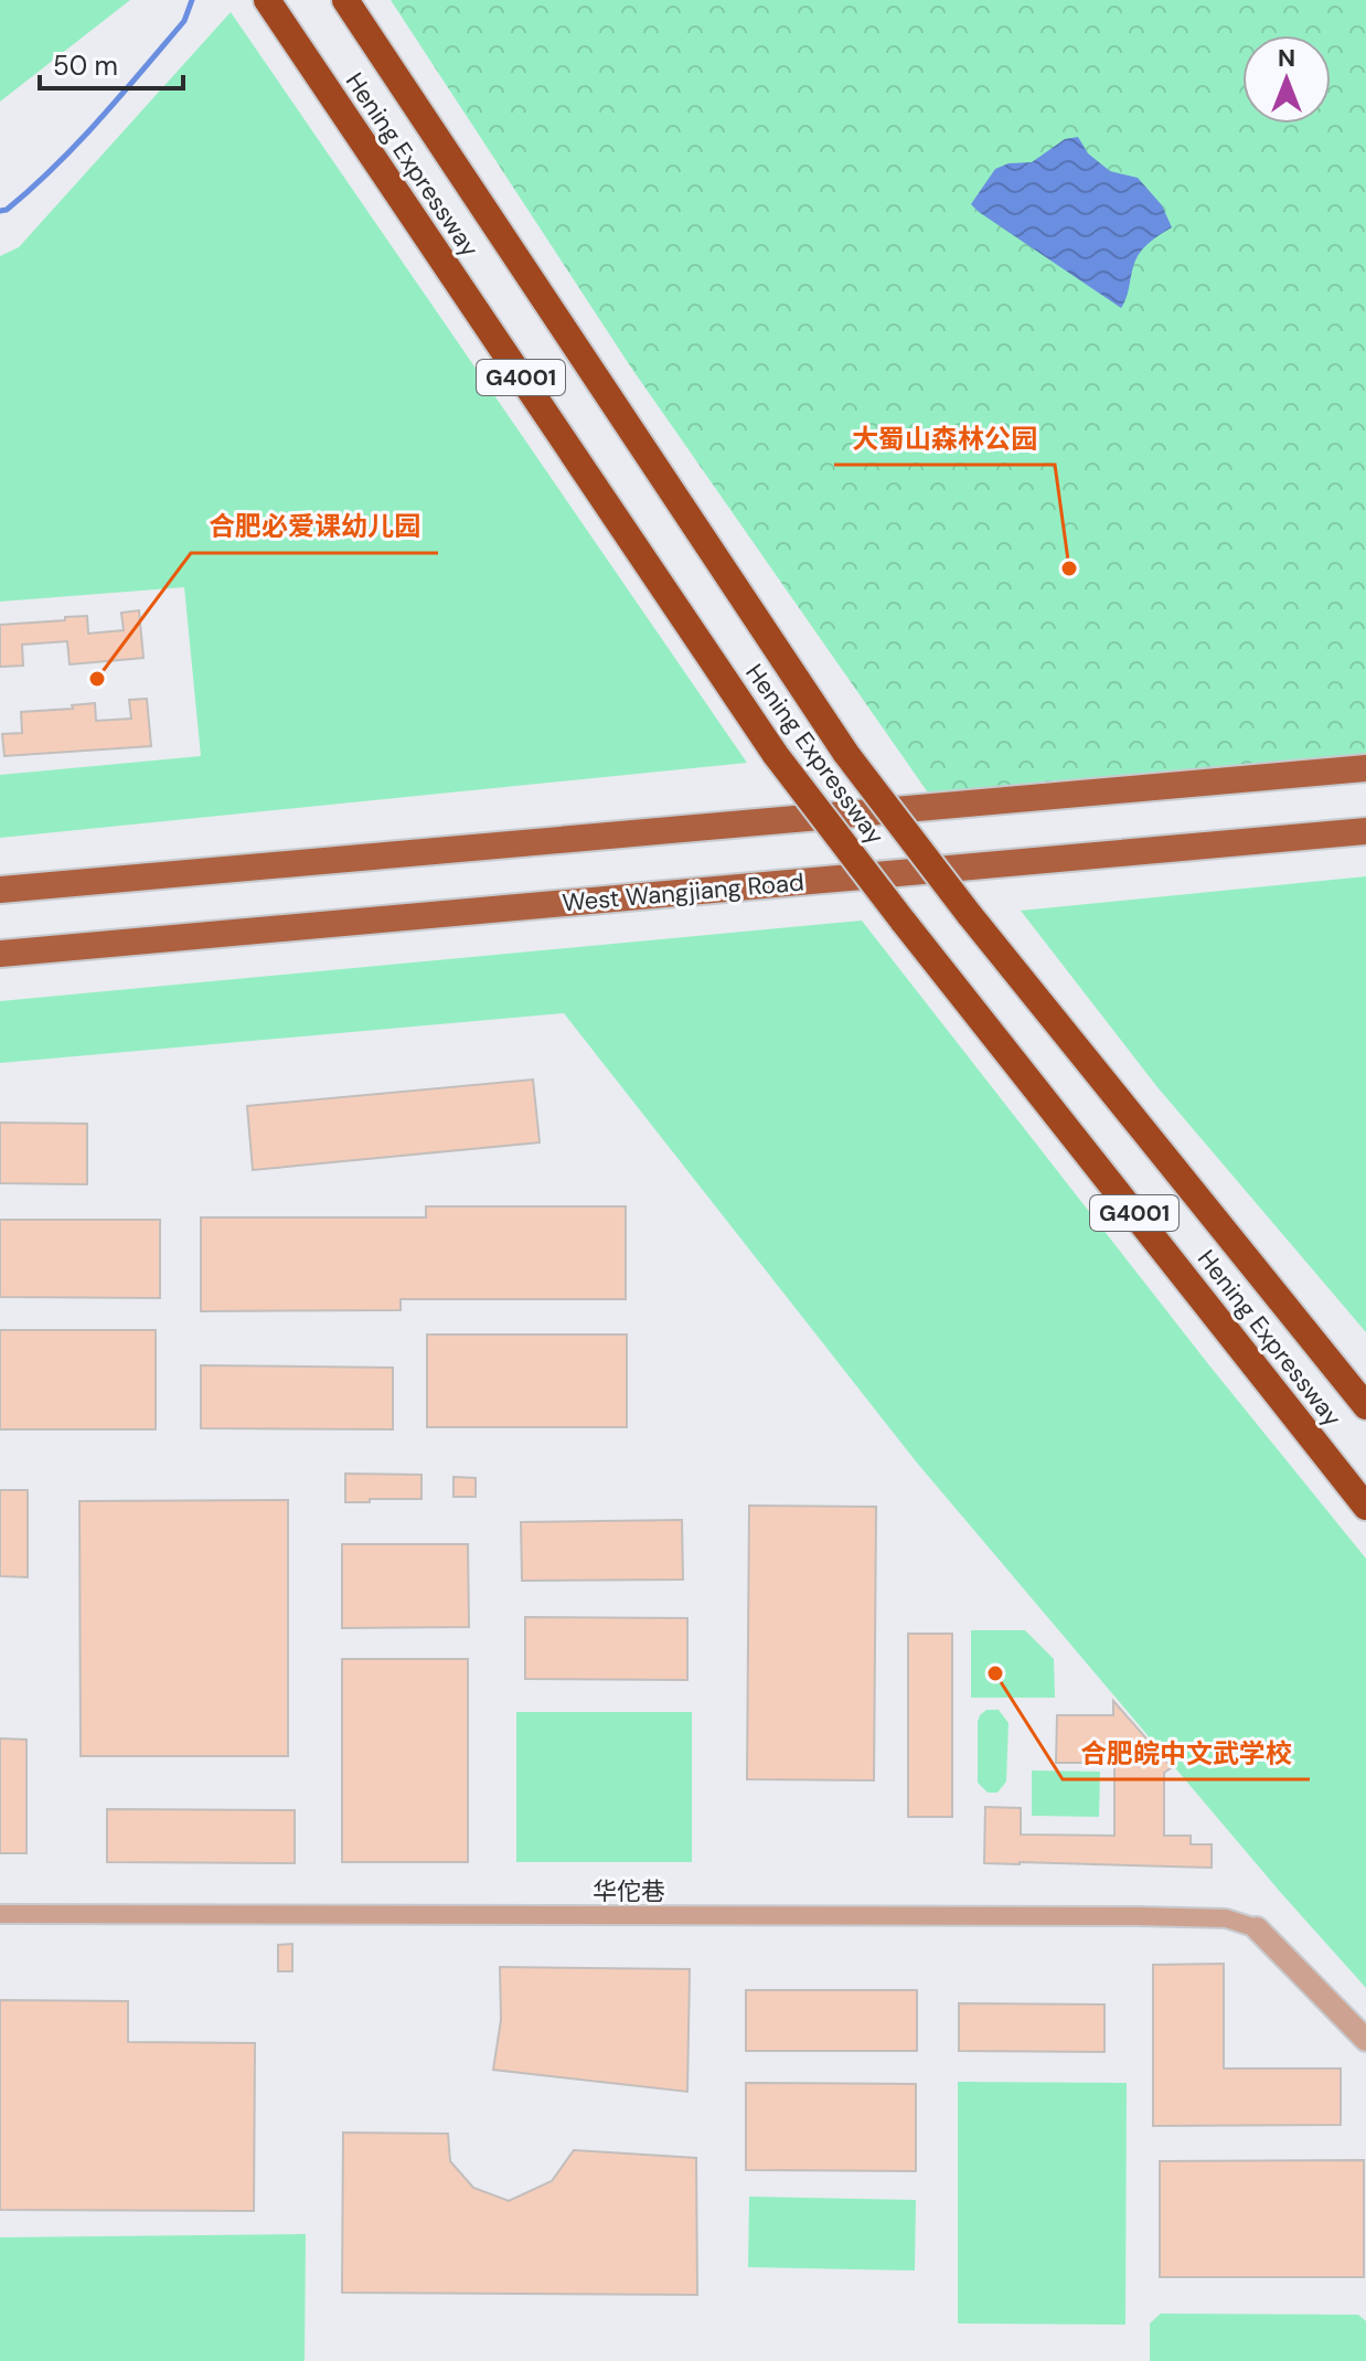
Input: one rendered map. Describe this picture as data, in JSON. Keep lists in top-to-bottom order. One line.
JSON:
{"streets":{"highway":["Hening Expressway","G4001"],"main road":["West Wangjiang Road"],"street":["华佗巷"]},"places":["大蜀山森林公园","合肥必爱课幼儿园","合肥皖中文武学校"],"scale_bar":"50 m","north":"top"}
